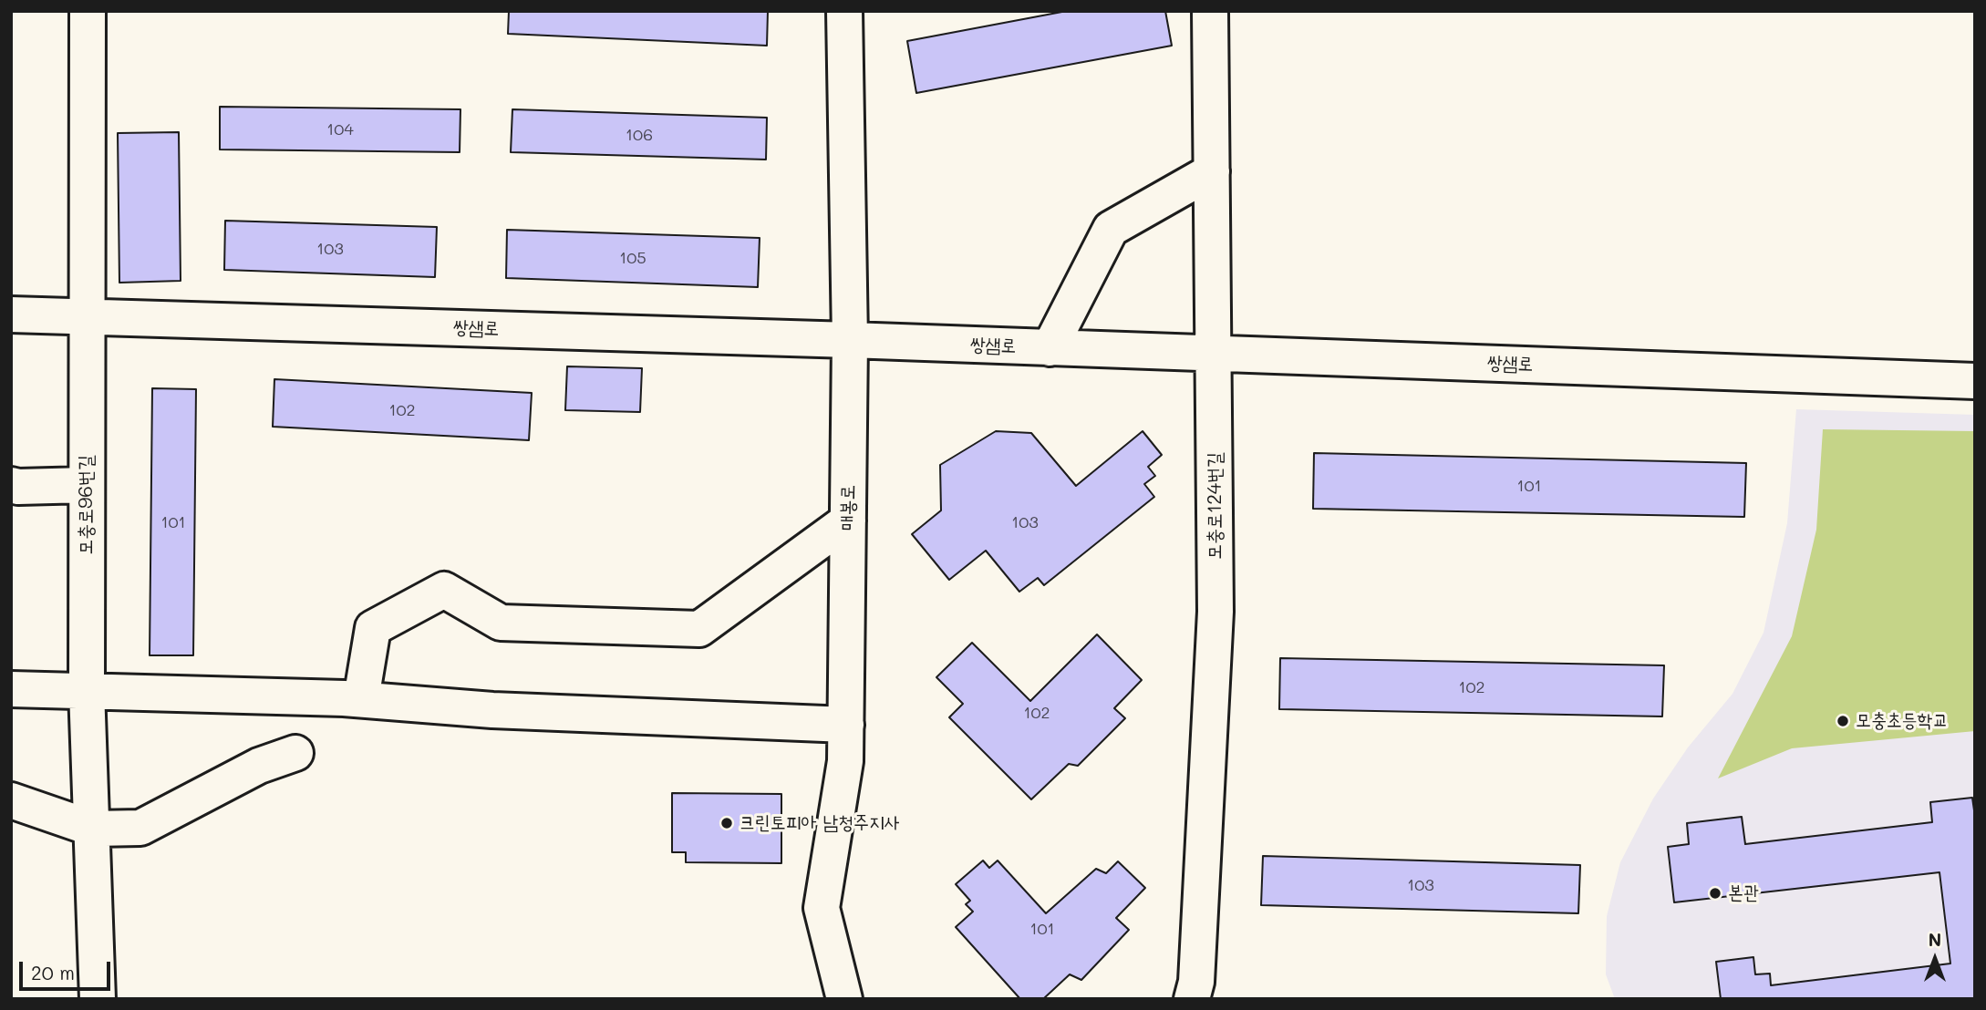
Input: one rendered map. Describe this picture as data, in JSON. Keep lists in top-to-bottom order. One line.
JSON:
{"streets":{"street":["쌍샘로","모충로96번길","모충로124번길","매봉로"]},"crossings":[["쌍샘로","모충로96번길"],["쌍샘로","모충로124번길"],["쌍샘로","매봉로"]],"places":["모충초등학교","크린토피아 남청주지사","본관"],"house_numbers":["104","106","103","105","102","101","101","103","102","102","103","101"],"scale_bar":"20 m","north":"top"}
